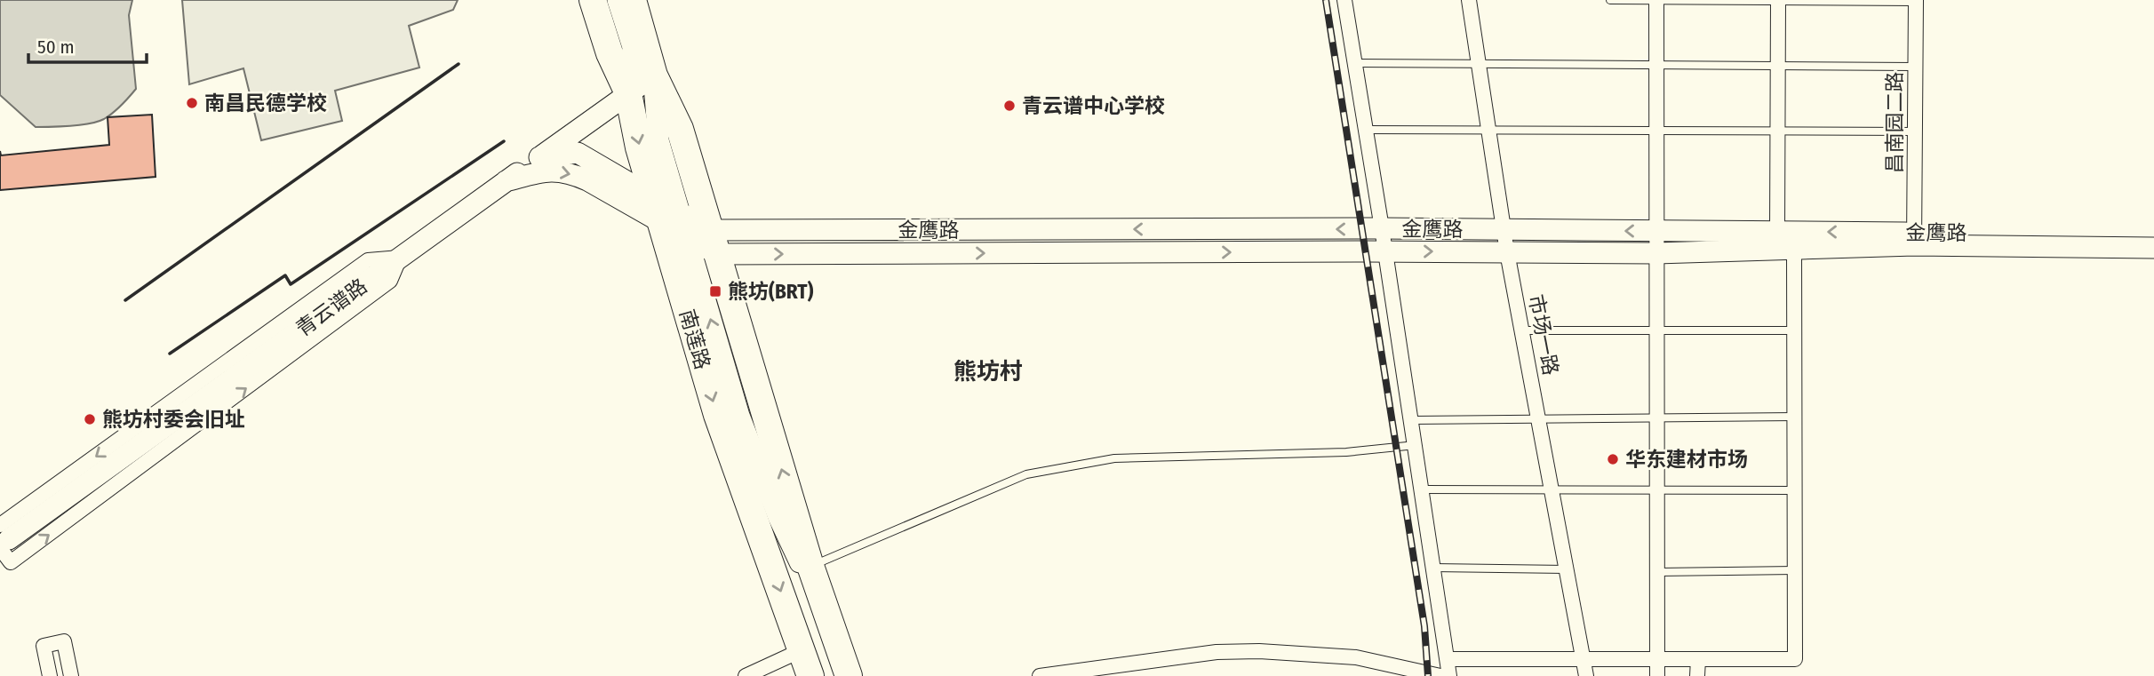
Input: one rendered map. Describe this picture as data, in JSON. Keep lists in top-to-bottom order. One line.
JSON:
{"streets":{"highway":["南莲路"],"street":["昌南园二路","金鹰路","青云谱路","市场一路"]},"crossings":[["昌南园二路","金鹰路"],["金鹰路","市场一路"],["青云谱路","南莲路"]],"districts":["熊坊村"],"places":{"other":["南昌民德学校","青云谱中心学校","熊坊村委会旧址","华东建材市场"],"transit":["熊坊(BRT)"]},"scale_bar":"50 m"}
